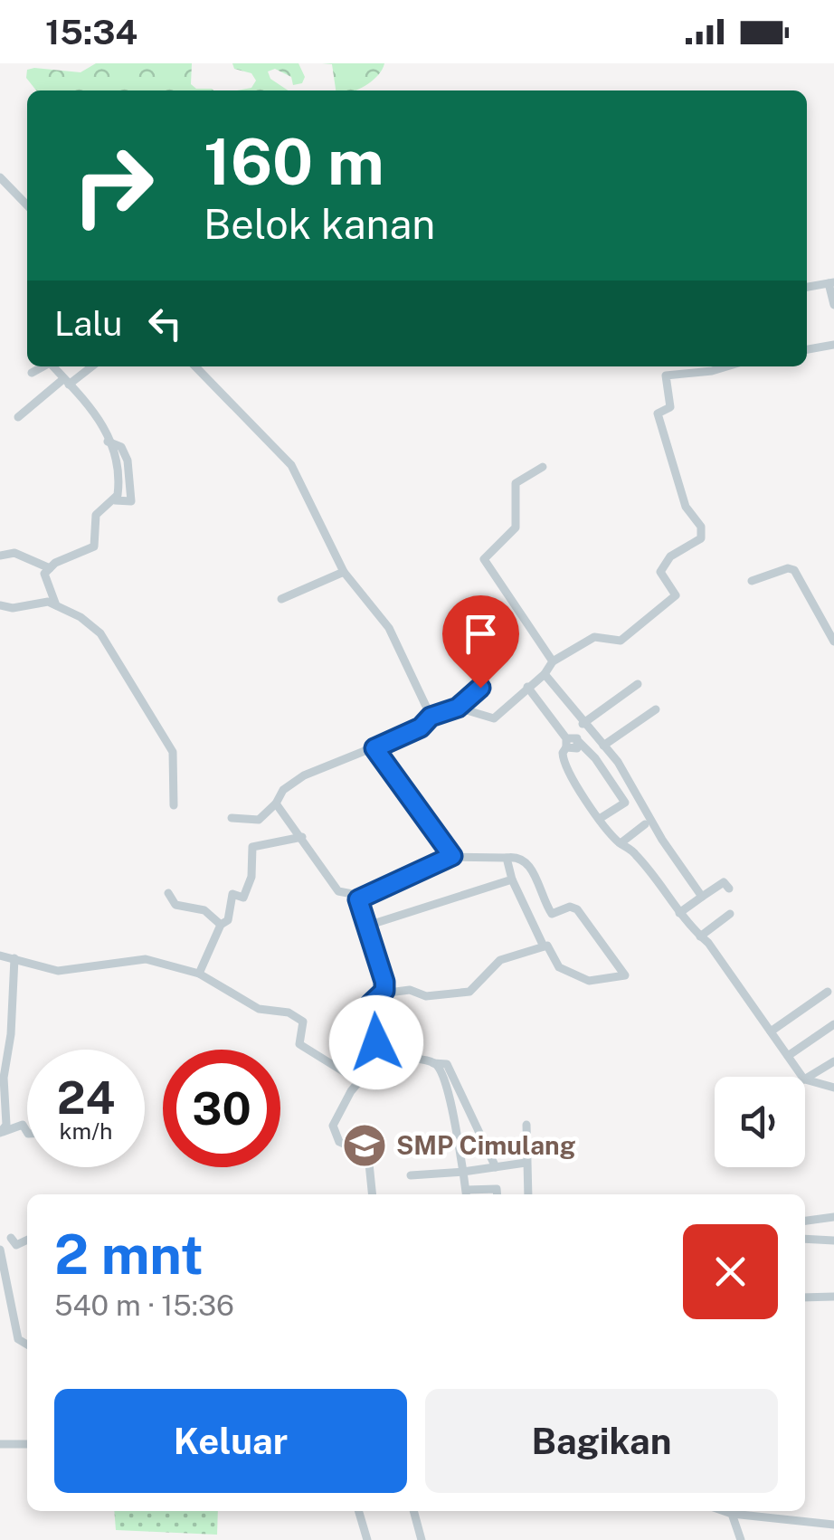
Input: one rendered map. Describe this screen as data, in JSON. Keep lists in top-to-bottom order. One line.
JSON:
{"places":{"school or university":["SMP Cimulang"]},"page":{"status":"15:34","turn":["160 m","Belok kanan"],"then":"Lalu","speed":"24 km/h","limit":"30","heading":["2 mnt","540 m · 15:36"],"buttons":["Keluar","Bagikan"]}}
